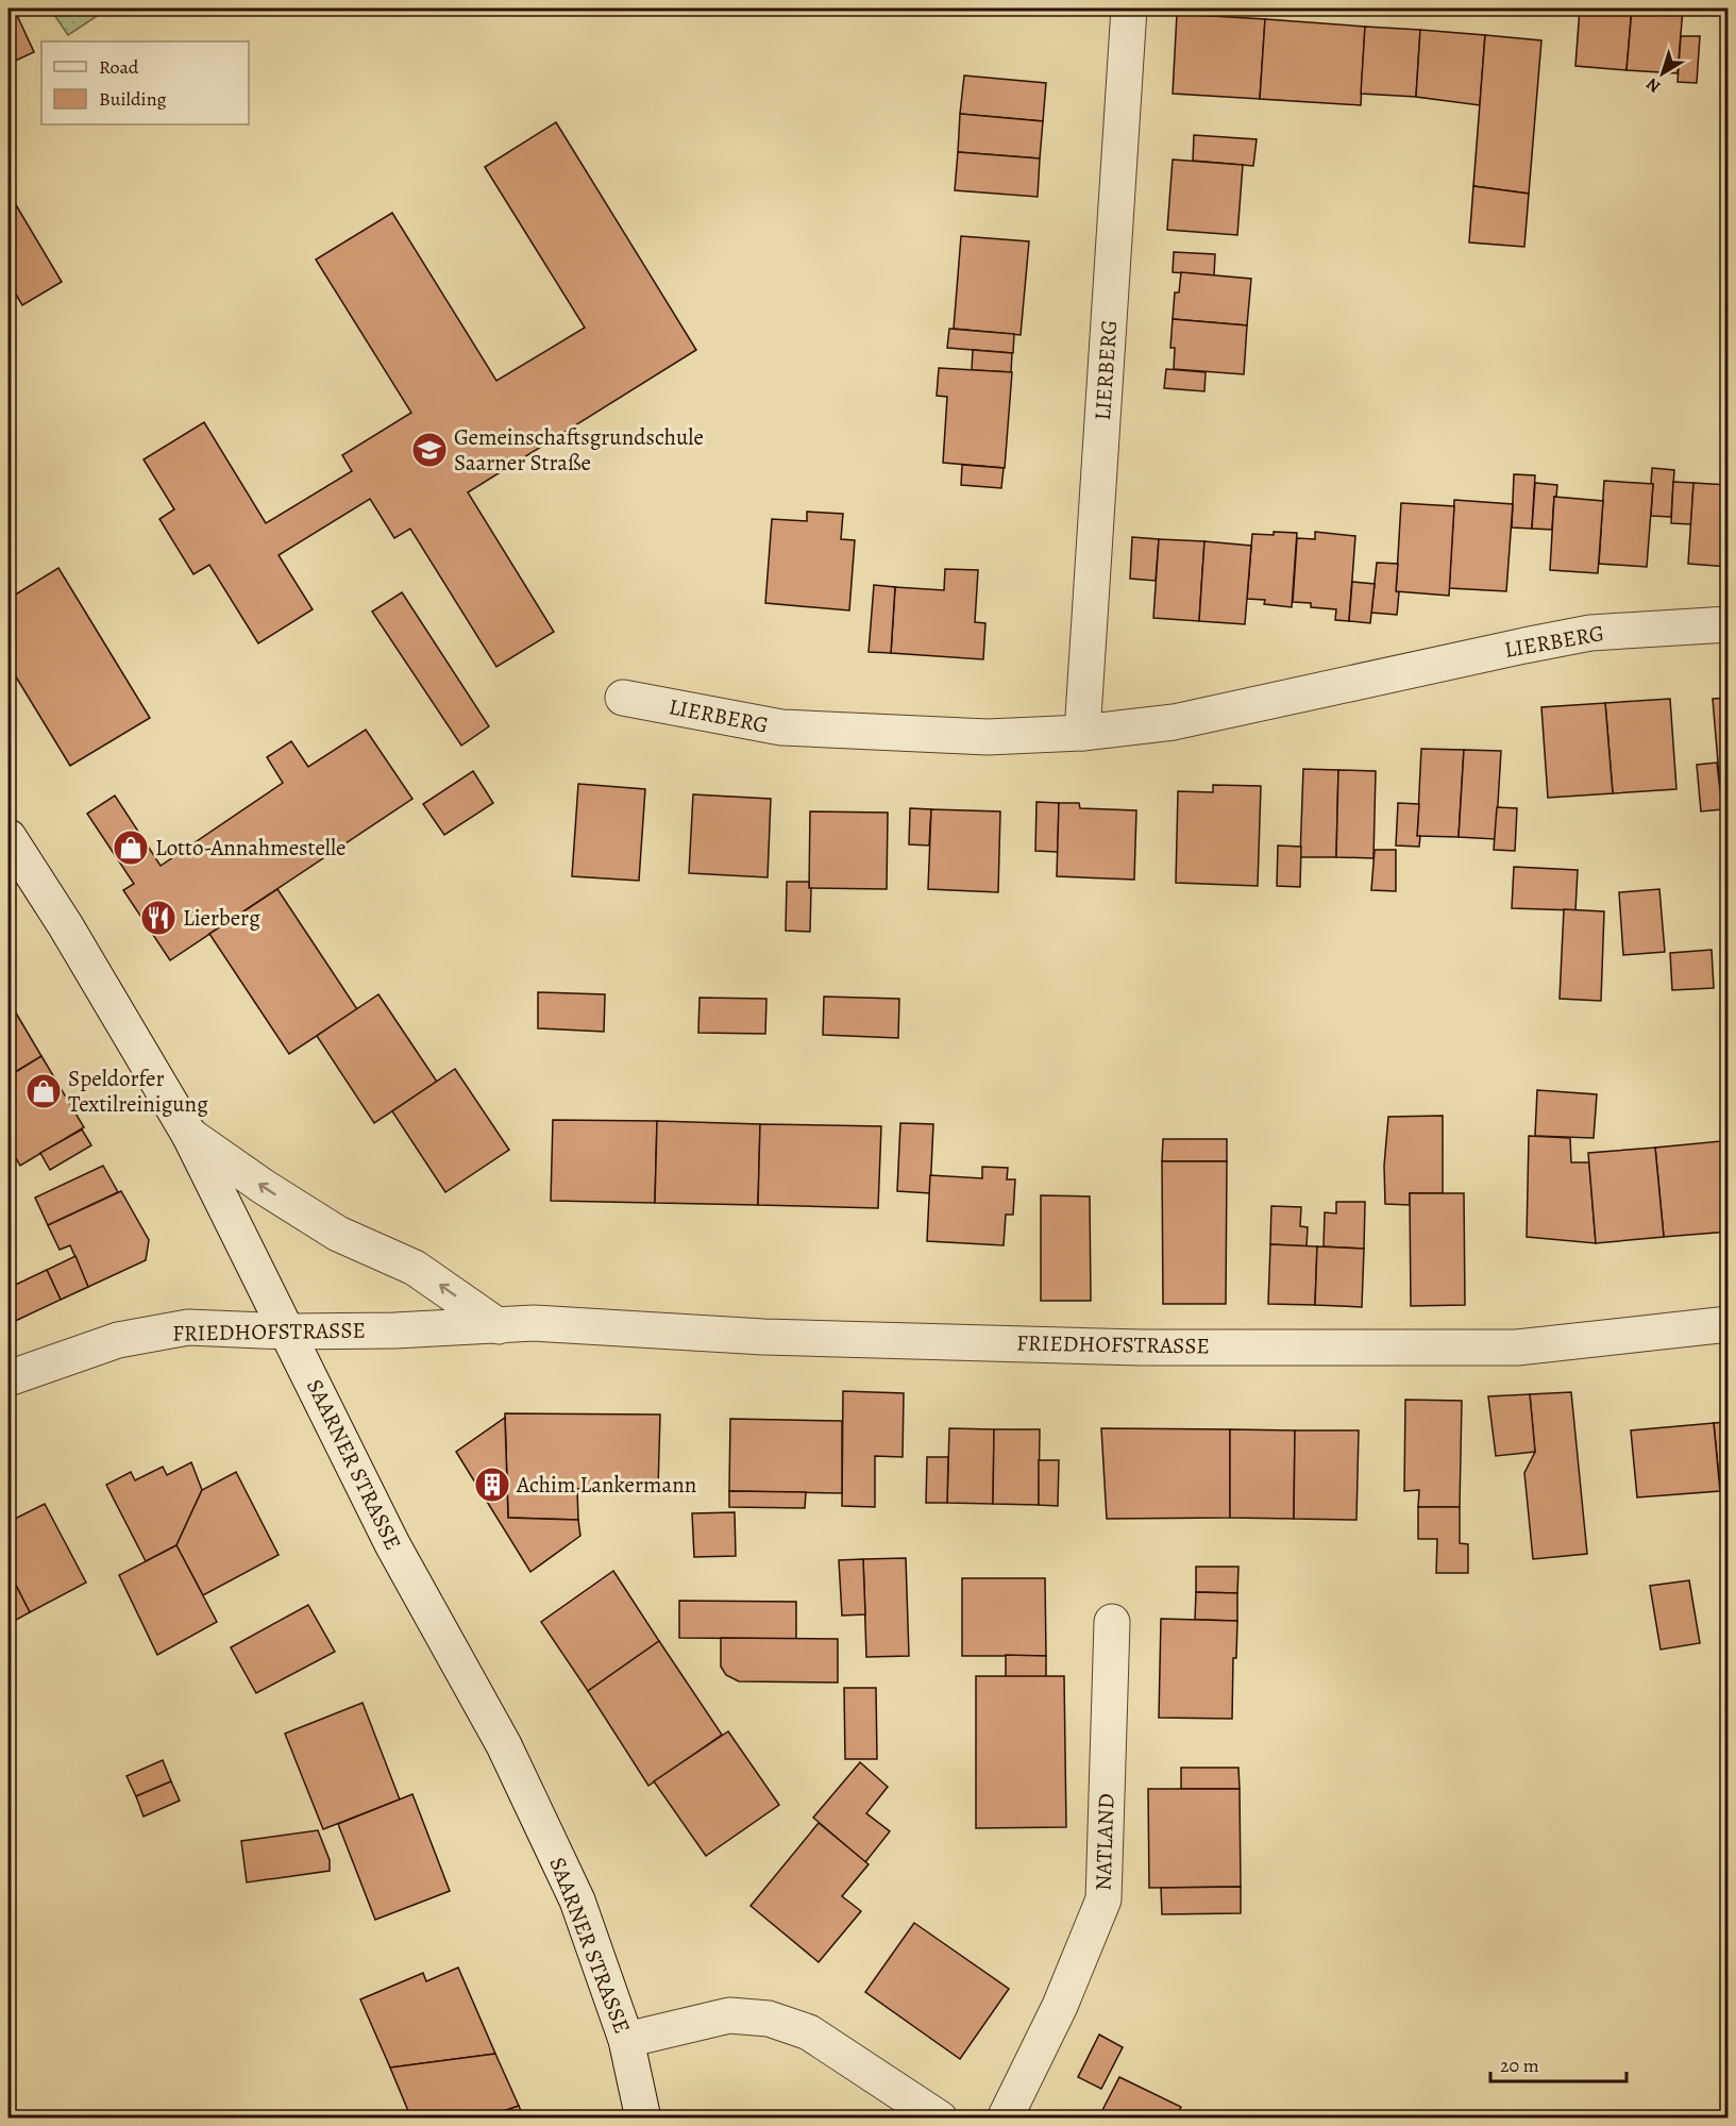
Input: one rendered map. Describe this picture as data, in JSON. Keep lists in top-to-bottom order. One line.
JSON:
{"streets":{"street":["LIERBERG","FRIEDHOFSTRASSE","SAARNER STRASSE","NATLAND"]},"crossings":[["FRIEDHOFSTRASSE","SAARNER STRASSE"]],"places":{"school or university":["Gemeinschaftsgrundschule Saarner Straße"],"shop":["Lotto-Annahmestelle","Speldorfer Textilreinigung"],"restaurant":["Lierberg"],"building":["Achim Lankermann"]},"legend":["Road","Building"],"scale_bar":"20 m","north":"bottom left"}
